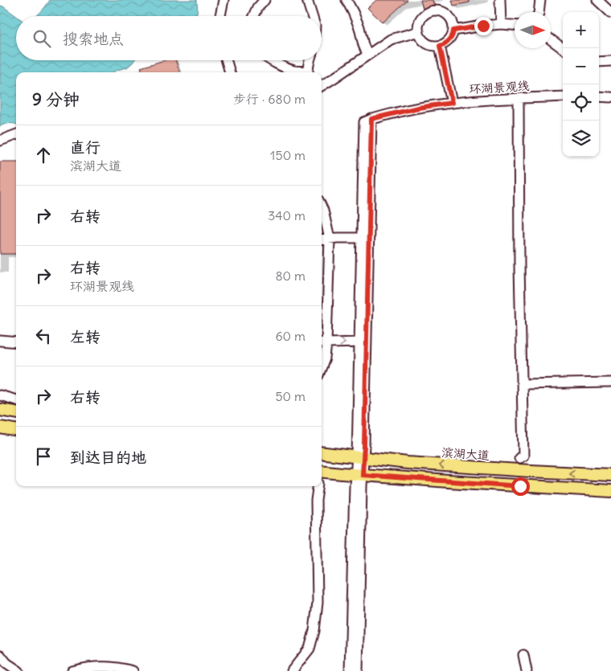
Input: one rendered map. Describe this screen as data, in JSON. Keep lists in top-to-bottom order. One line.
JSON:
{"streets":{"main road":["滨湖大道"],"street":["环湖景观线"]},"north":"right","page":{"map_buttons":["+","−"],"search":"搜索地点","heading":["9 分钟","步行 · 680 m"],"list":[["直行","滨湖大道","150 m"],["右转","340 m"],["右转","环湖景观线","80 m"],["左转","60 m"],["右转","50 m"],"到达目的地"]}}
